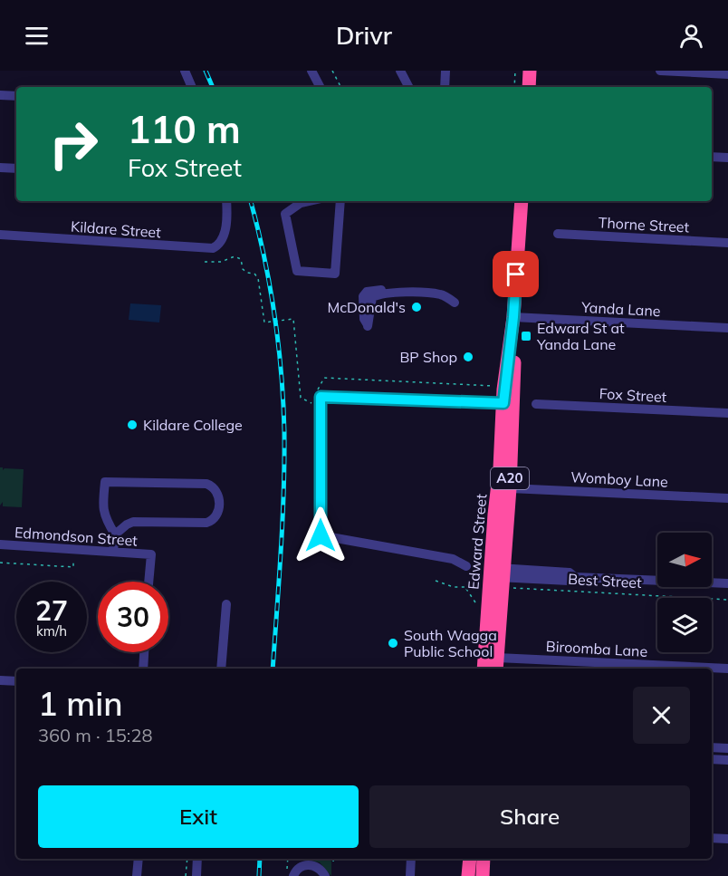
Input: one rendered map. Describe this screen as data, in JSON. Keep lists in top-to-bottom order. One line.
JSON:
{"streets":{"highway":["A20","Edward Street"],"street":["Thorne Street","Kildare Street","Yanda Lane","Fox Street","Womboy Lane","Edmondson Street","Best Street","Biroomba Lane"]},"crossings":[["Yanda Lane","Edward Street"],["Womboy Lane","Edward Street"],["Edward Street","Best Street"],["Edward Street","Biroomba Lane"]],"places":{"other":["McDonald's","BP Shop","Kildare College","South Wagga Public School"],"transit":["Edward St at Yanda Lane"]},"north":"right","page":{"header":"Drivr","turn":["110 m","Fox Street"],"speed":"27 km/h","limit":"30","heading":["1 min","360 m · 15:28"],"buttons":["Exit","Share"]}}
